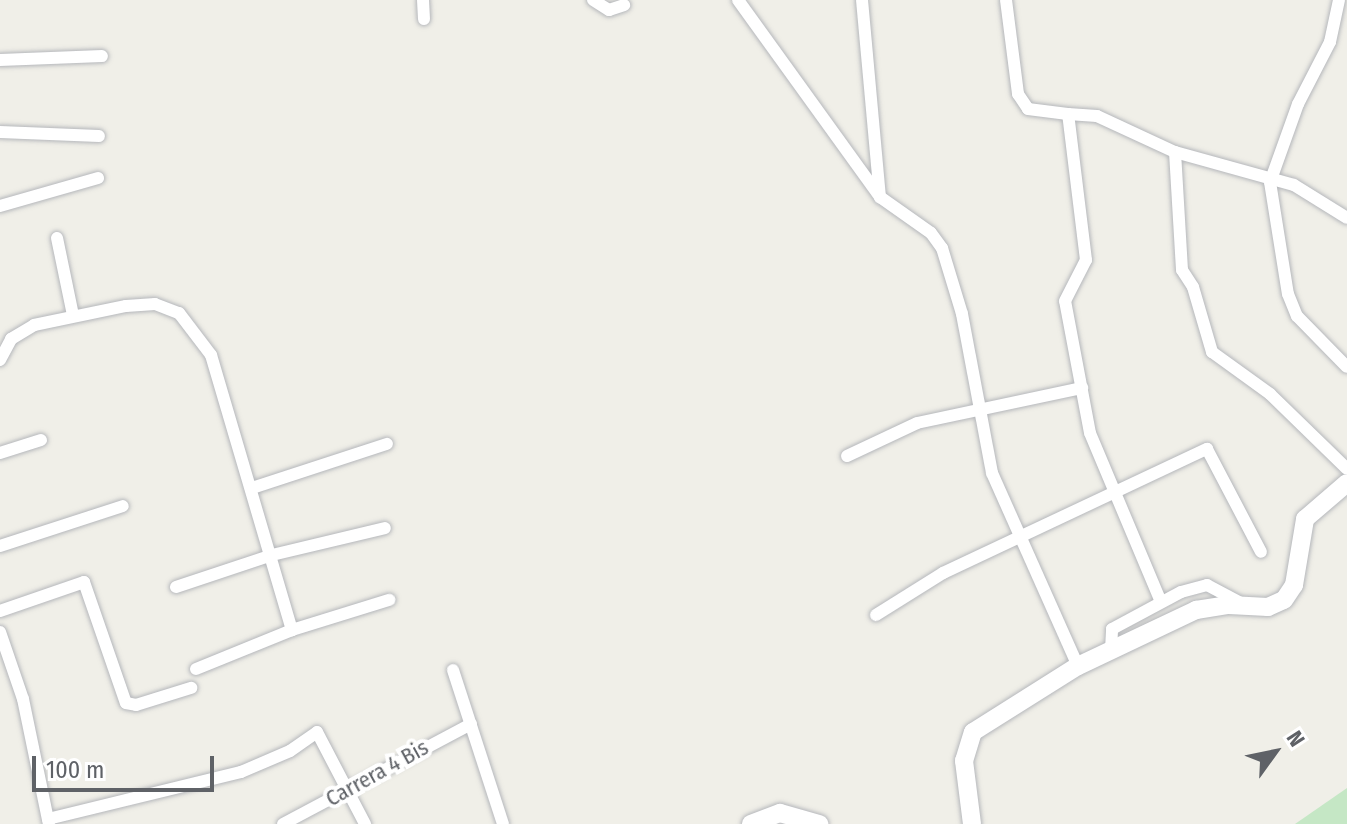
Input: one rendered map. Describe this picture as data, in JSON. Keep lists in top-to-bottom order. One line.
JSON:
{"streets":{"street":["Carrera 4 Bis"]},"scale_bar":"100 m","north":"top right"}
